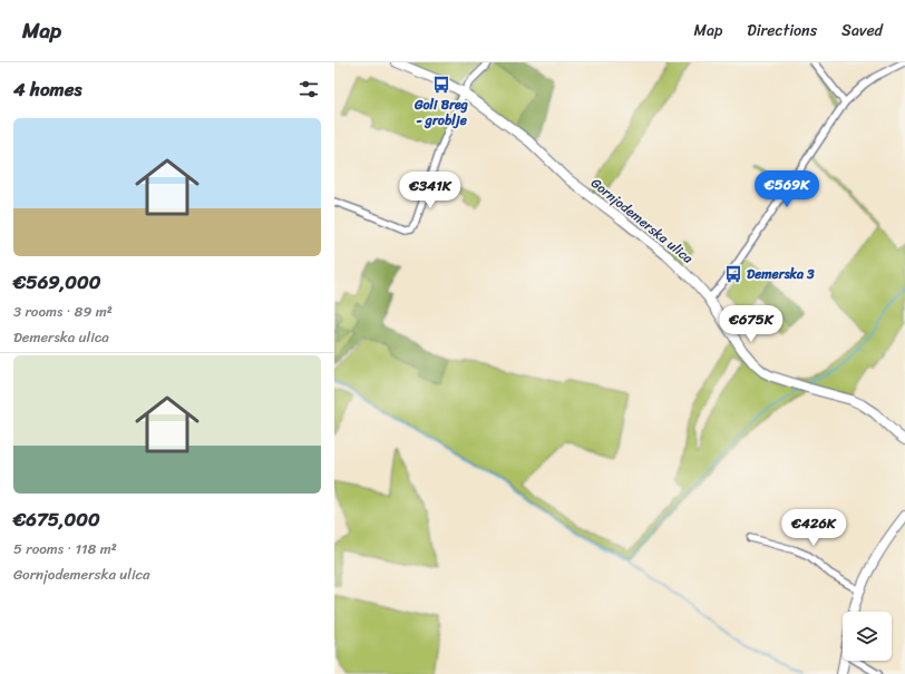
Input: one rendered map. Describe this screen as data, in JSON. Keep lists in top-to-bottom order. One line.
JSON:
{"streets":{"street":["Gornjodemerska ulica"]},"places":{"bus stop":["Goli Breg - groblje","Demerska 3"]},"page":{"header":"Map","nav":["Map","Directions","Saved"],"heading":"4 homes","list":[{"name":"€569,000","note":"3 rooms · 89 m² · Demerska ulica"},{"name":"€675,000","note":"5 rooms · 118 m² · Gornjodemerska ulica"}],"price":["€569K","€341K","€675K","€426K"]}}
